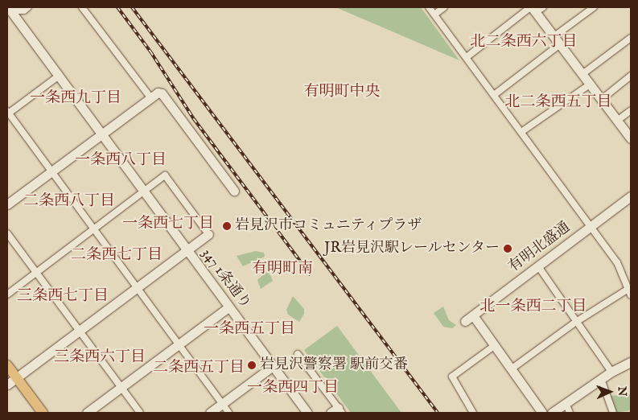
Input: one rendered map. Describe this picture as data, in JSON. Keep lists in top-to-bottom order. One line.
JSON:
{"streets":{"street":["有明北盛通","347 1条通り"]},"districts":["北二条西六丁目","有明町中央","一条西九丁目","北二条西五丁目","一条西八丁目","二条西八丁目","一条西七丁目","二条西七丁目","有明町南","三条西七丁目","北一条西二丁目","一条西五丁目","三条西六丁目","二条西五丁目","一条西四丁目"],"places":["岩見沢市コミュニティプラザ","JR岩見沢駅レールセンター","岩見沢警察署 駅前交番"],"north":"right"}
